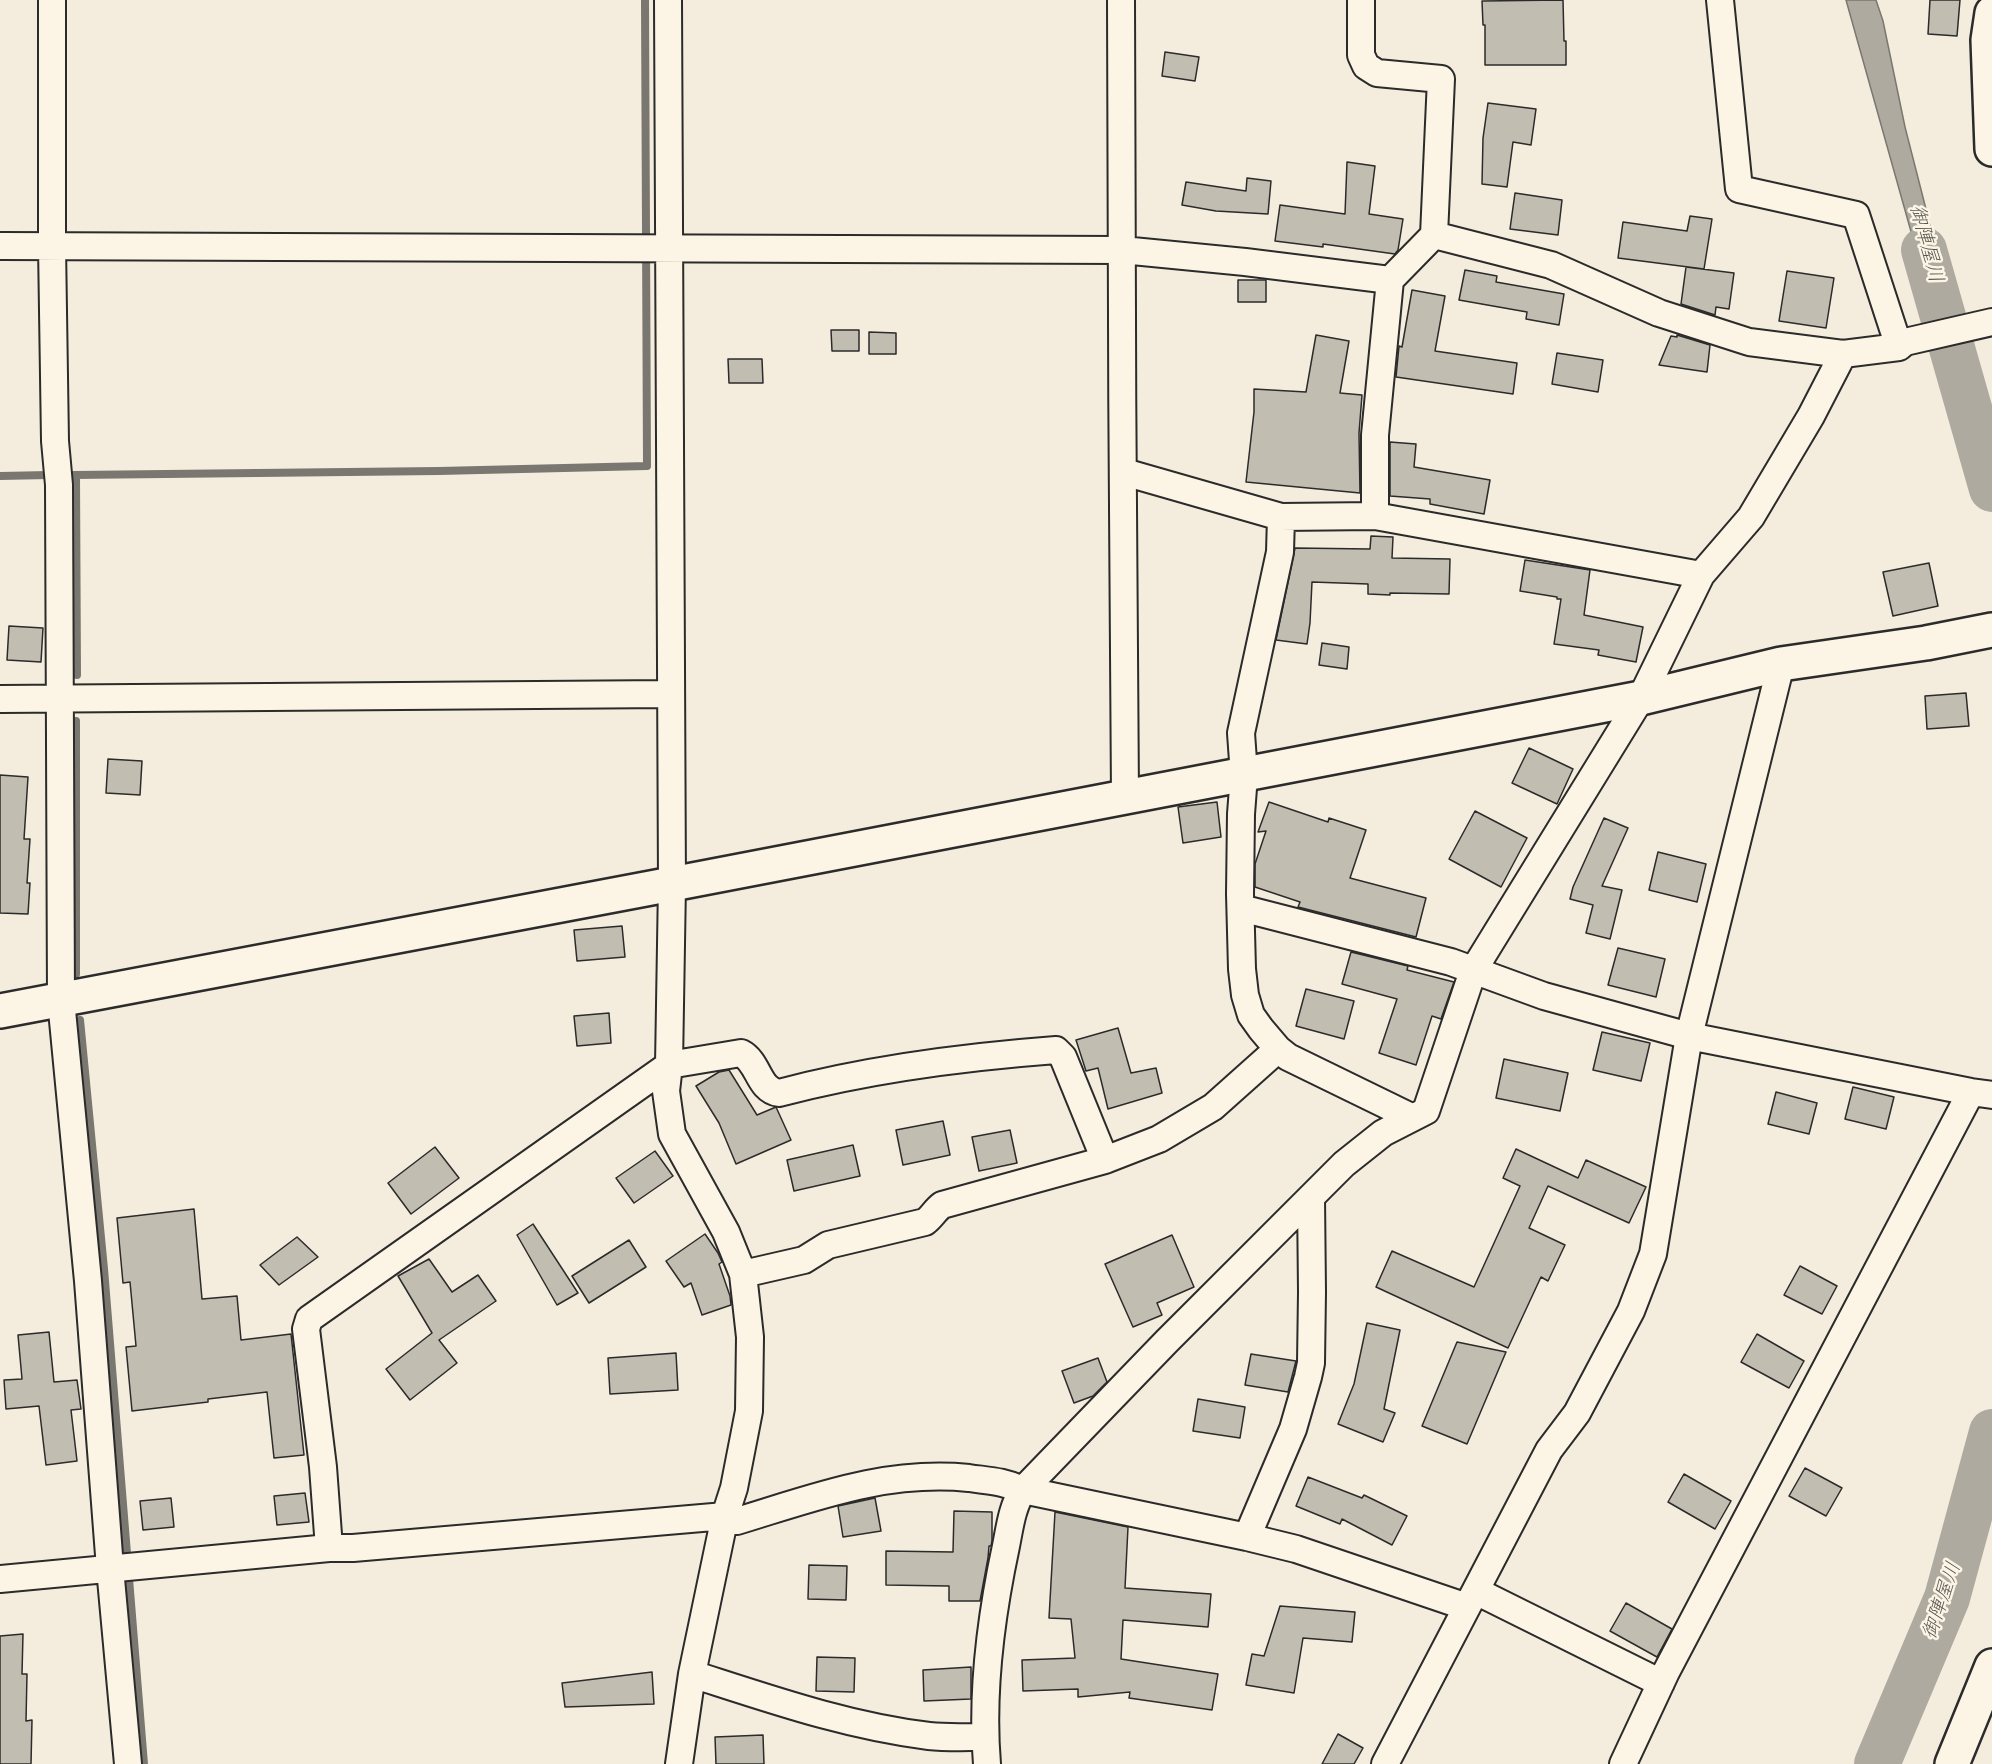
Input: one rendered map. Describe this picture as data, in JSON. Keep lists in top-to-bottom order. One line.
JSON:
{"water":["御陣屋川"]}
